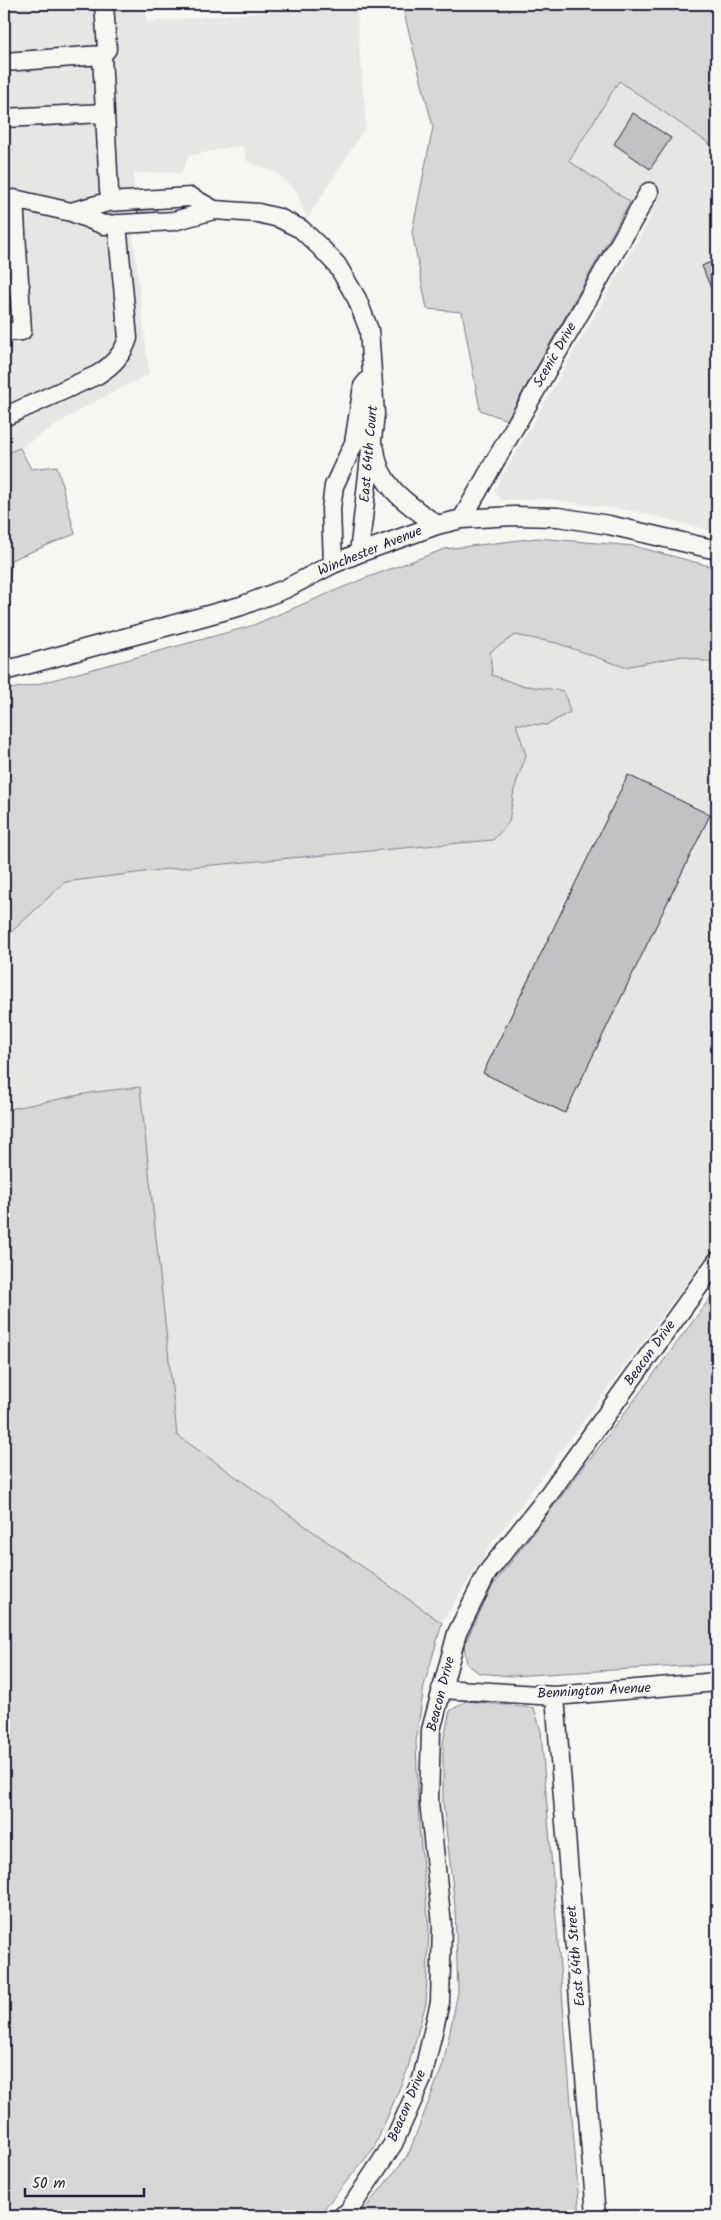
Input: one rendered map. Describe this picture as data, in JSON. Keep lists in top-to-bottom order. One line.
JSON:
{"streets":{"street":["Scenic Drive","East 64th Court","Winchester Avenue","Beacon Drive","Bennington Avenue","East 64th Street"]},"crossings":[["Scenic Drive","Winchester Avenue"],["East 64th Court","Winchester Avenue"],["Beacon Drive","Bennington Avenue"],["Bennington Avenue","East 64th Street"]],"scale_bar":"50 m"}
